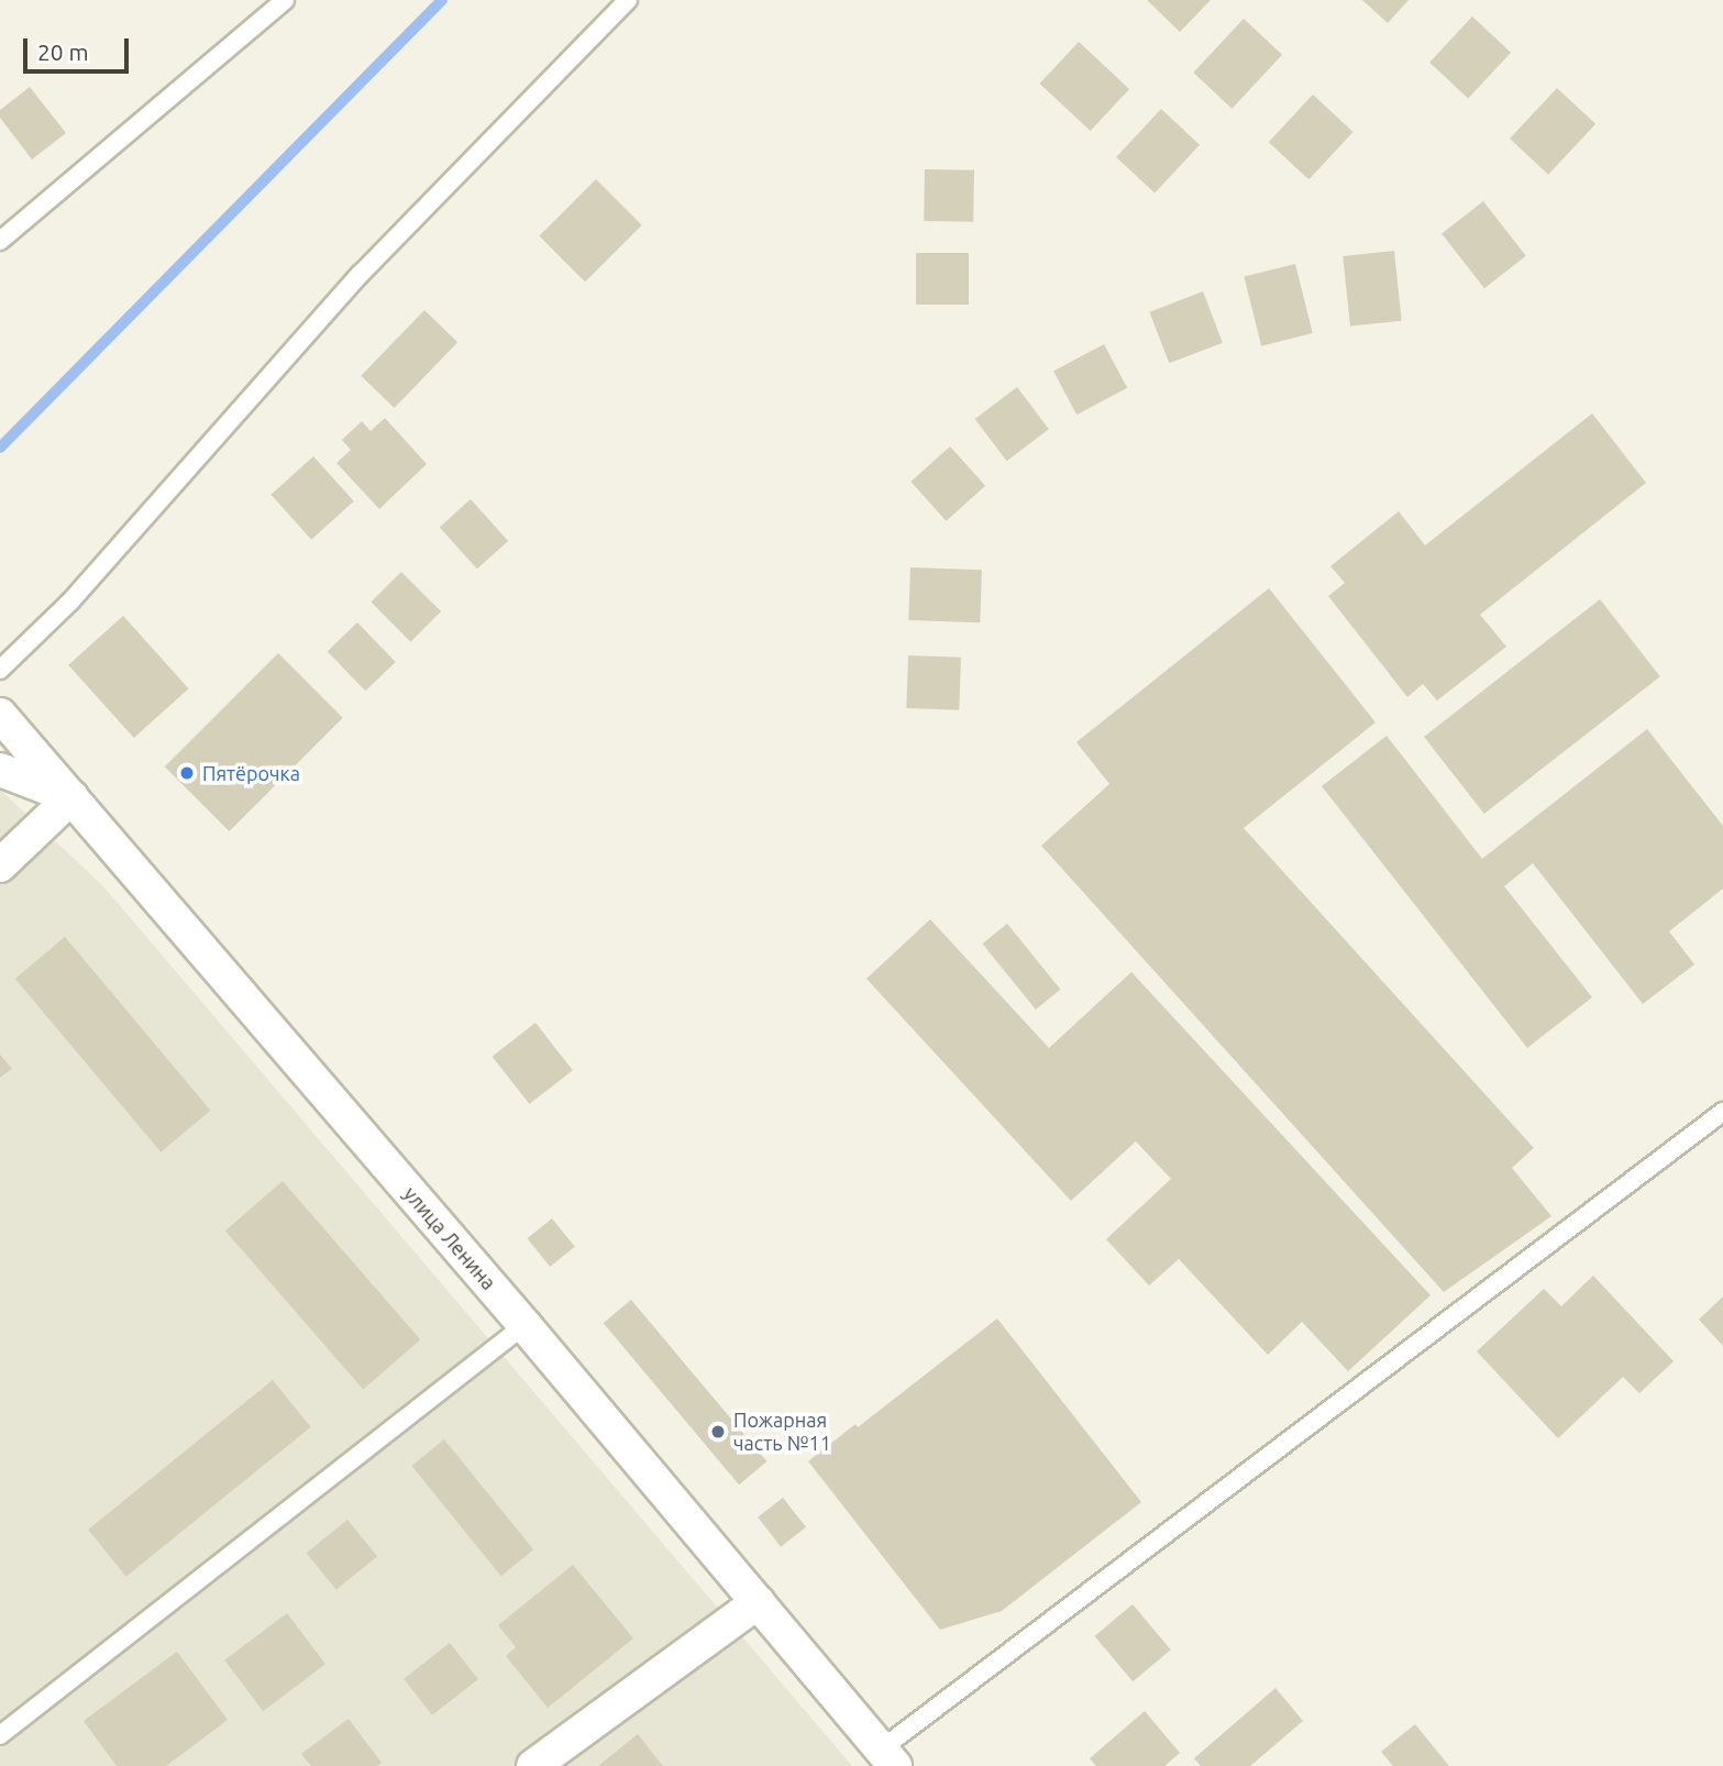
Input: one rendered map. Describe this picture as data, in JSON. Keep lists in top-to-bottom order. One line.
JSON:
{"streets":{"street":["улица Ленина"]},"places":["Пятёрочка","Пожарная часть №11"],"scale_bar":"20 m"}
